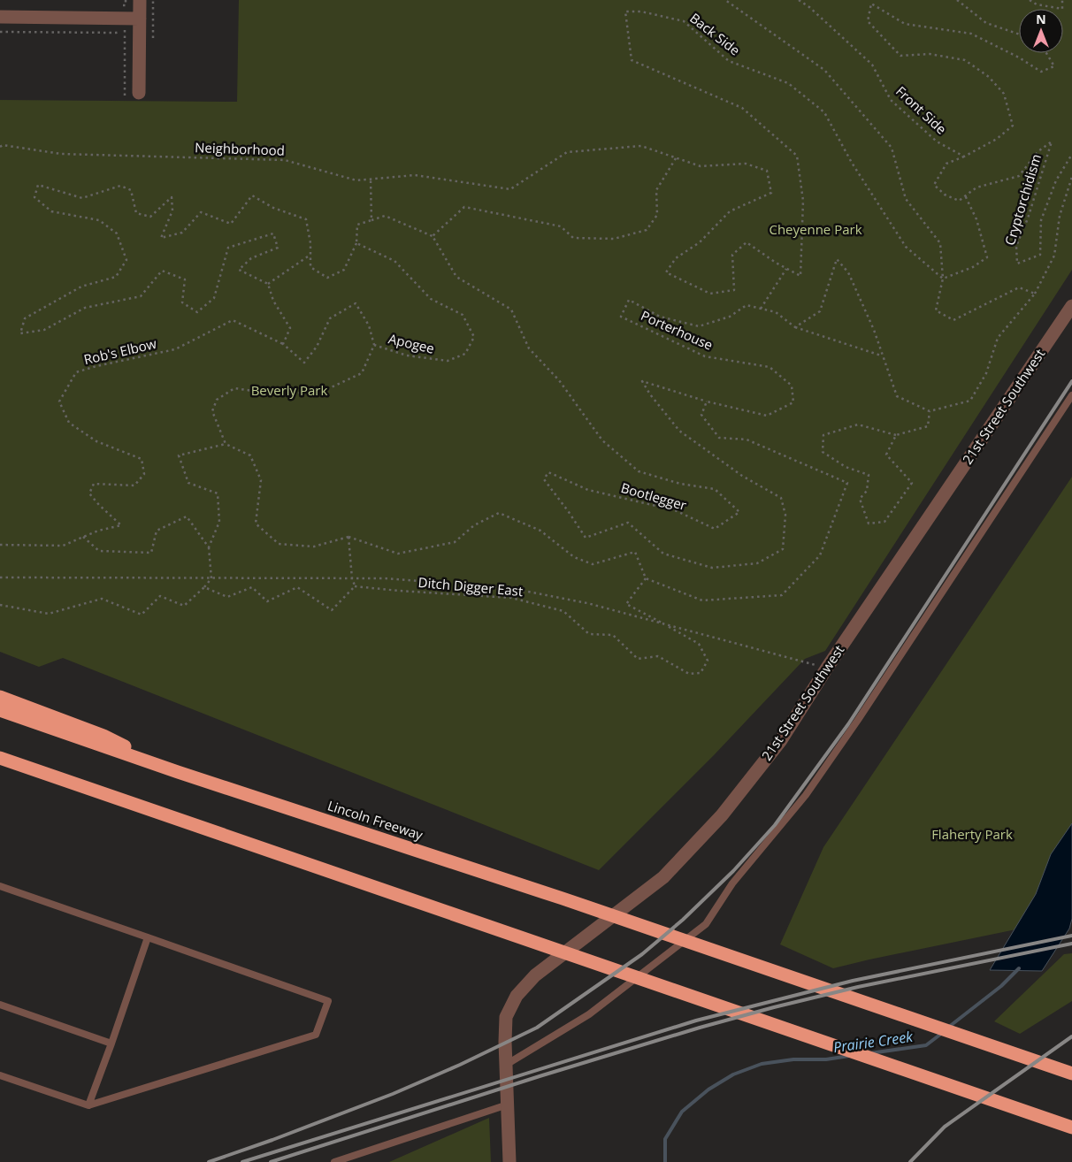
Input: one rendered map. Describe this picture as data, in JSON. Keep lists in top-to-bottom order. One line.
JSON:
{"streets":{"highway":["Lincoln Freeway"],"street":["21st Street Southwest"],"path":["Back Side","Front Side","Neighborhood","Cryptorchidism","Porterhouse","Apogee","Rob's Elbow","Bootlegger","Ditch Digger East"]},"crossings":[["Porterhouse","Bootlegger"]],"water":["Prairie Creek"],"parks":["Cheyenne Park","Beverly Park","Flaherty Park"],"north":"top"}
